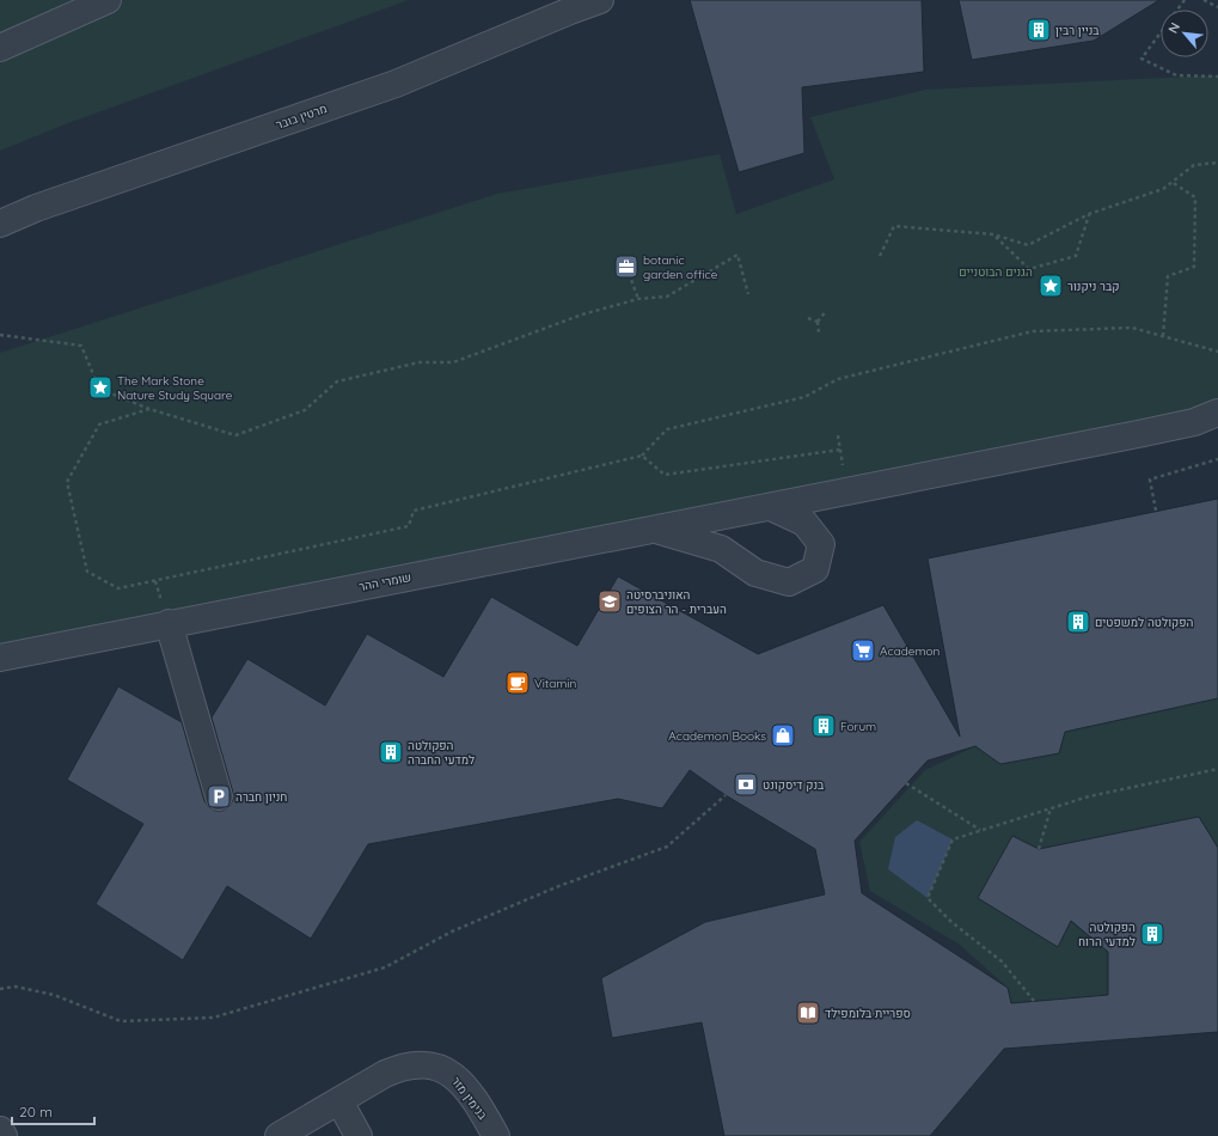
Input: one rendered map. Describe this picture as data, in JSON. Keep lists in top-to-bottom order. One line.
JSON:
{"streets":{"street":["מרטין בובר","שומרי ההר","בנימין מזר"]},"parks":["הגנים הבוטניים"],"places":{"building":["בניין רבין","הפקולטה למשפטים","Forum","הפקולטה למדעי החברה","הפקולטה למדעי הרוח"],"office":["botanic garden office"],"place":["קבר ניקנור","The Mark Stone Nature Study Square"],"school or university":["האוניברסיטה העברית - הר הצופים"],"supermarket":["Academon"],"cafe":["Vitamin"],"shop":["Academon Books"],"bank":["בנק דיסקונט"],"parking":["חניון חברה"],"library":["ספריית בלומפילד"]},"scale_bar":"20 m","north":"top left"}
